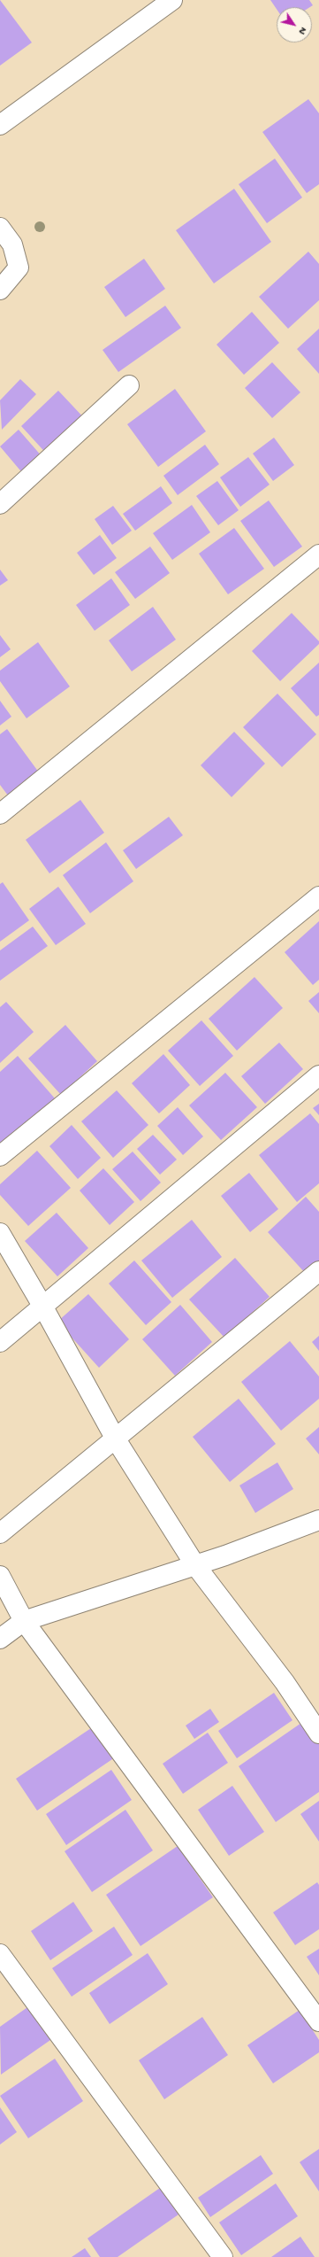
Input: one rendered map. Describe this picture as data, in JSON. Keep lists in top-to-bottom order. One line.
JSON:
{"north":"bottom right"}
